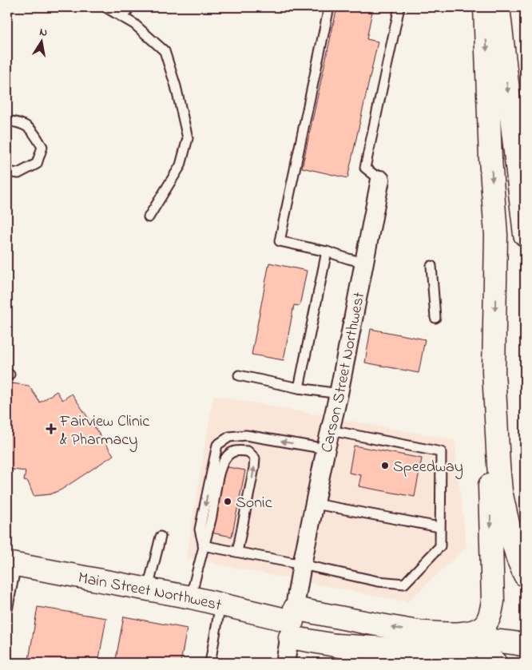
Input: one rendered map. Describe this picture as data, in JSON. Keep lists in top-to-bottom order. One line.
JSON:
{"streets":{"main road":["Main Street Northwest"],"street":["Carson Street Northwest"]},"crossings":[["Carson Street Northwest","Main Street Northwest"]],"places":{"health":["Fairview Clinic & Pharmacy"],"other":["Speedway","Sonic"]},"north":"top"}
